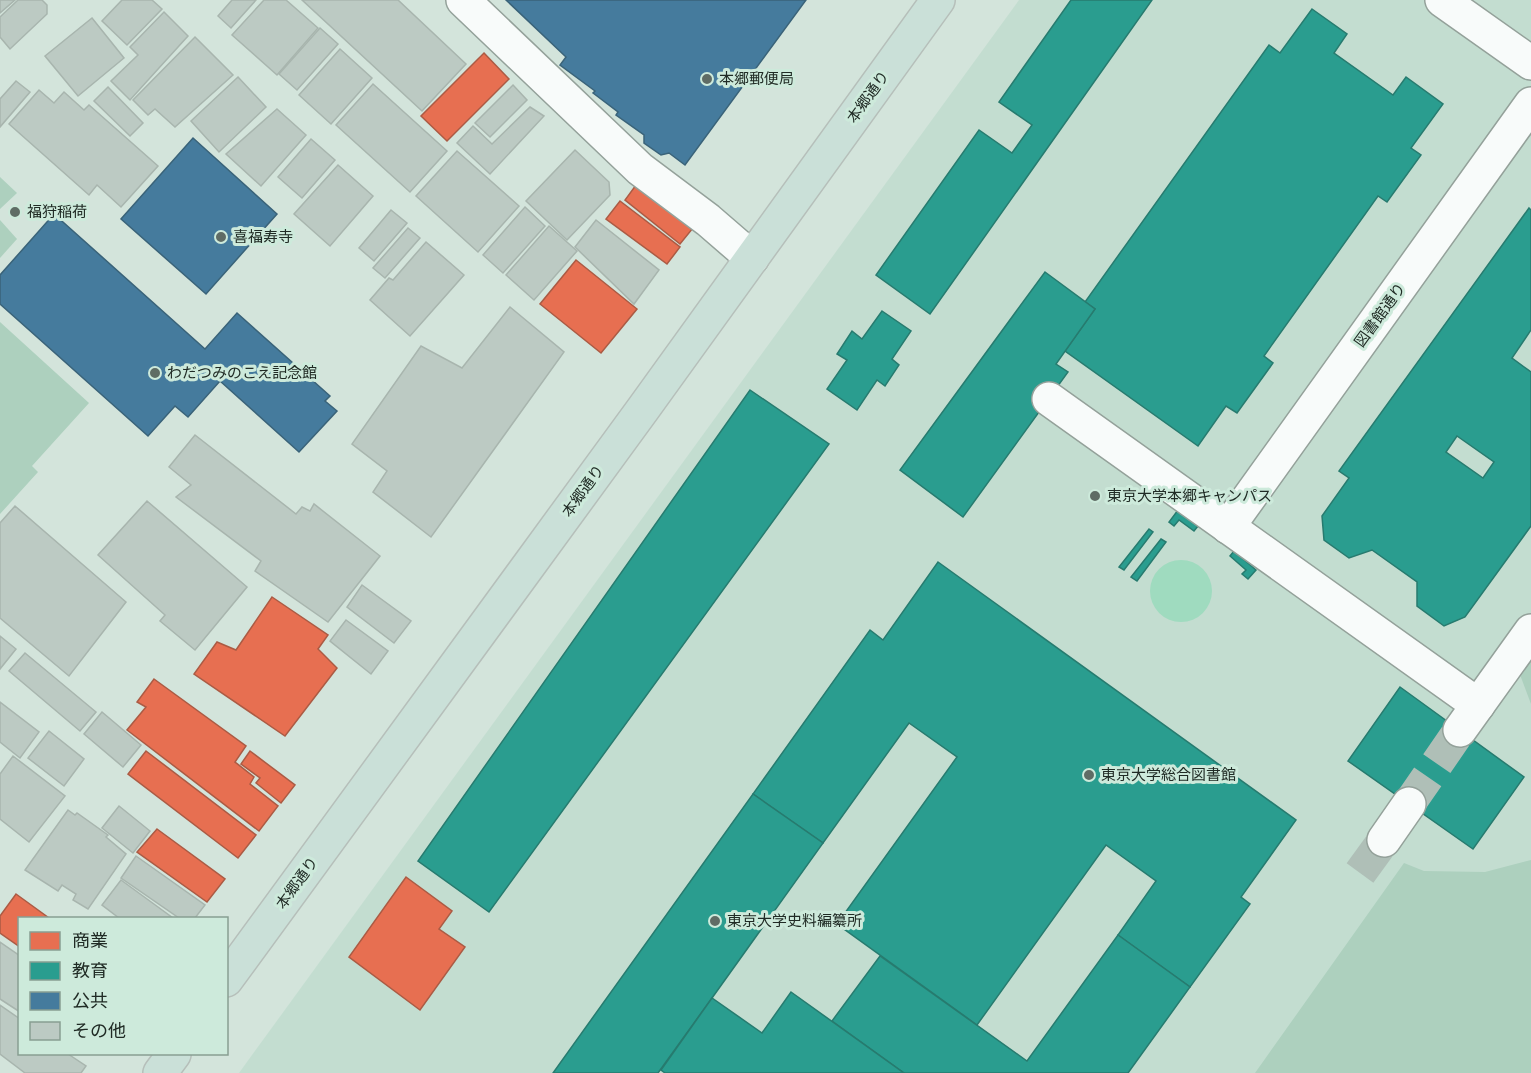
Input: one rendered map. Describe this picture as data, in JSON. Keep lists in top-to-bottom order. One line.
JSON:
{"streets":{"highway":["本郷通り"],"street":["図書館通り"]},"places":["本郷郵便局","福狩稲荷","喜福寿寺","わだつみのこえ記念館","東京大学本郷キャンパス","東京大学総合図書館","東京大学史料編纂所"],"legend":["商業","教育","公共","その他"]}
